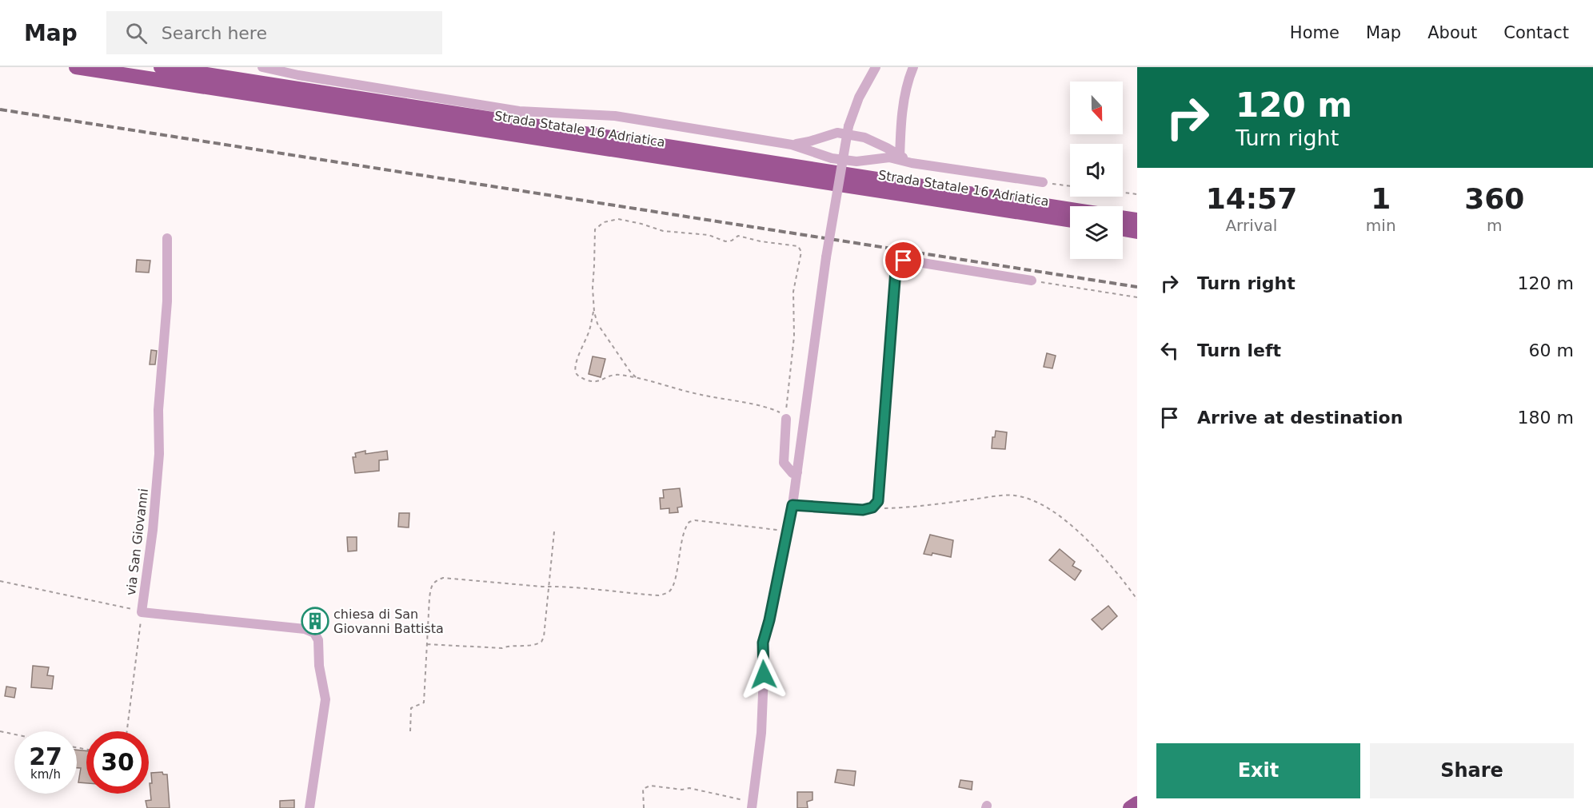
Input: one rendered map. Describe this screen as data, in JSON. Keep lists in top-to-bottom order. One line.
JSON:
{"streets":{"highway":["Strada Statale 16 Adriatica"],"street":["via San Giovanni"]},"places":{"building":["chiesa di San Giovanni Battista"]},"north":"bottom","page":{"header":"Map","search":"Search here","nav":["Home","Map","About","Contact"],"turn":["120 m","Turn right"],"eta":["14:57","Arrival","1","min","360","m"],"list":[{"name":"Turn right","value":"120 m"},{"name":"Turn left","value":"60 m"},{"name":"Arrive at destination","value":"180 m"}],"speed":"27 km/h","limit":"30","buttons":["Exit","Share"]}}
